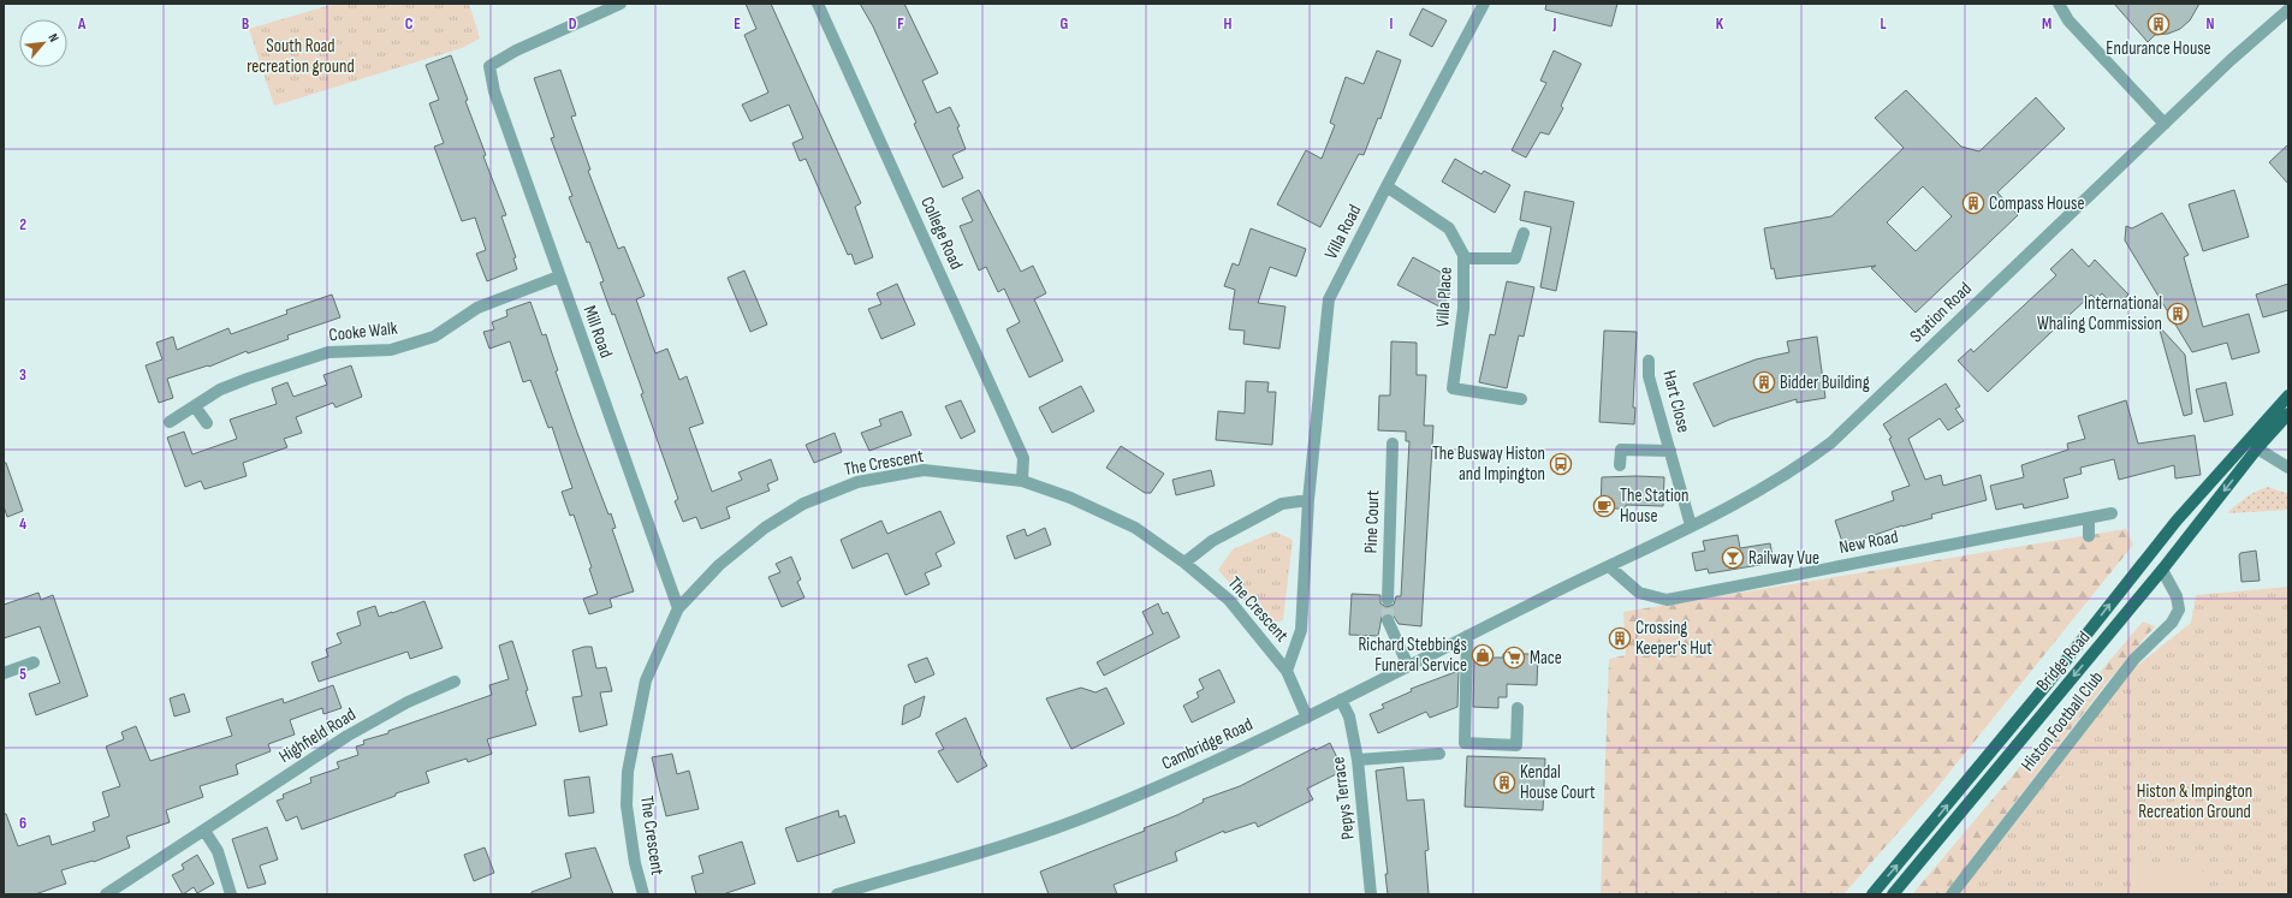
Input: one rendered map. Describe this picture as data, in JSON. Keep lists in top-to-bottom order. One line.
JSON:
{"streets":{"main road":["Bridge Road"],"street":["Villa Road","College Road","Villa Place","Station Road","Cooke Walk","Mill Road","Hart Close","The Crescent","Pine Court","New Road","Histon Football Club","Highfield Road","Cambridge Road","Pepys Terrace"]},"crossings":[["Villa Road","Villa Place"],["Villa Road","The Crescent"],["College Road","The Crescent"],["Station Road","Hart Close"],["Station Road","New Road"],["Station Road","Cambridge Road"],["Cooke Walk","Mill Road"],["Mill Road","The Crescent"],["The Crescent","Cambridge Road"],["Bridge Road","Histon Football Club"],["Cambridge Road","Pepys Terrace"]],"parks":["South Road recreation ground","Histon & Impington Recreation Ground"],"places":{"building":["Endurance House","Compass House","International Whaling Commission","Bidder Building","Crossing Keeper's Hut","Kendal House Court"],"bus stop":["The Busway Histon and Impington"],"cafe":["The Station House"],"bar":["Railway Vue"],"shop":["Richard Stebbings Funeral Service"],"supermarket":["Mace"]},"north":"top right","grid":{"columns":["A","B","C","D","E","F","G","H","I","J","K","L","M","N"],"rows":["2","3","4","5","6"]}}
